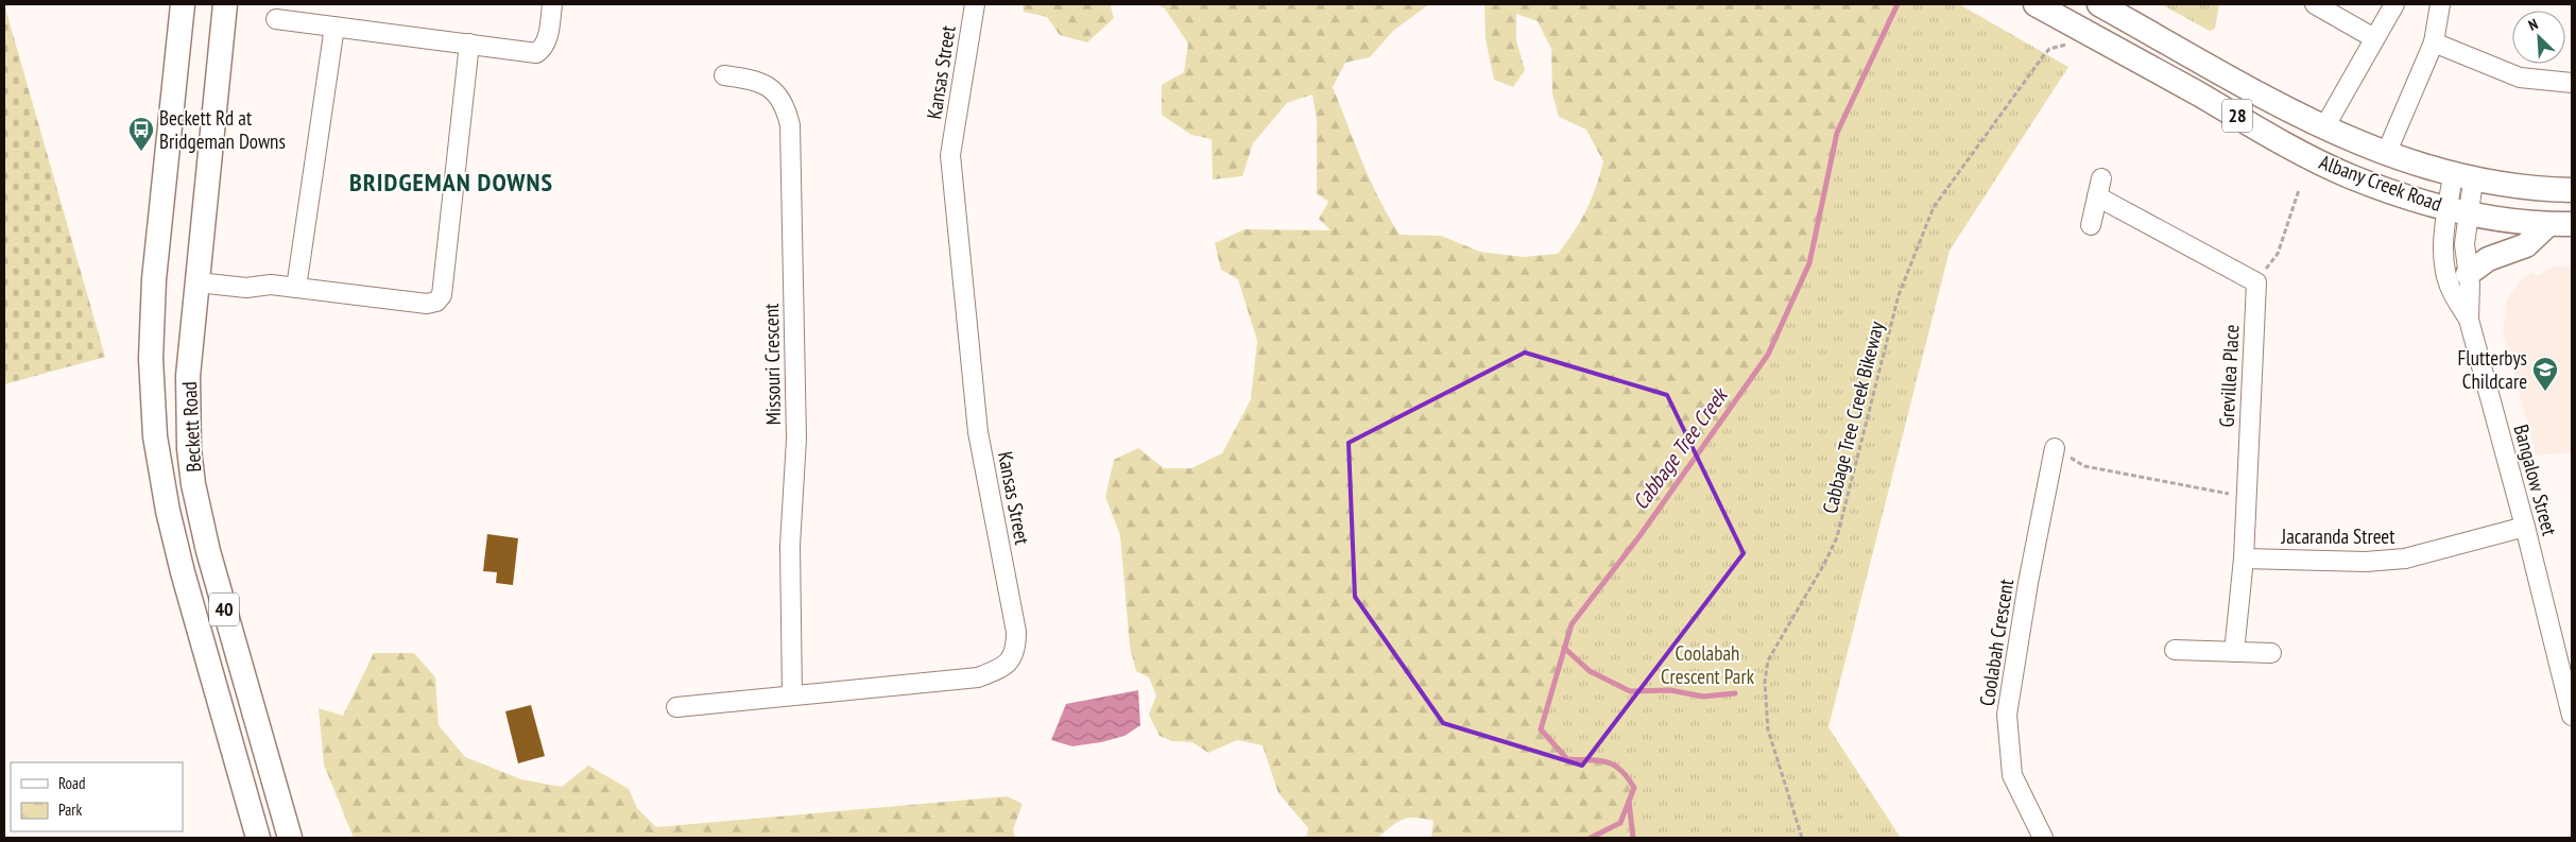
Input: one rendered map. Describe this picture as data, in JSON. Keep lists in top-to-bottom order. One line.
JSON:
{"streets":{"main road":["28","Albany Creek Road","Beckett Road","40"],"street":["Kansas Street","Missouri Crescent","Grevillea Place","Bangalow Street","Jacaranda Street","Coolabah Crescent"],"path":["Cabbage Tree Creek Bikeway"]},"crossings":[["Kansas Street","Missouri Crescent"],["Albany Creek Road","Bangalow Street"],["Grevillea Place","Jacaranda Street"],["Bangalow Street","Jacaranda Street"]],"districts":["BRIDGEMAN DOWNS"],"water":["Cabbage Tree Creek"],"parks":["Coolabah Crescent Park"],"places":{"bus stop":["Beckett Rd at Bridgeman Downs"],"school or university":["Flutterbys Childcare"]},"legend":["Road","Park"],"north":"top left"}
